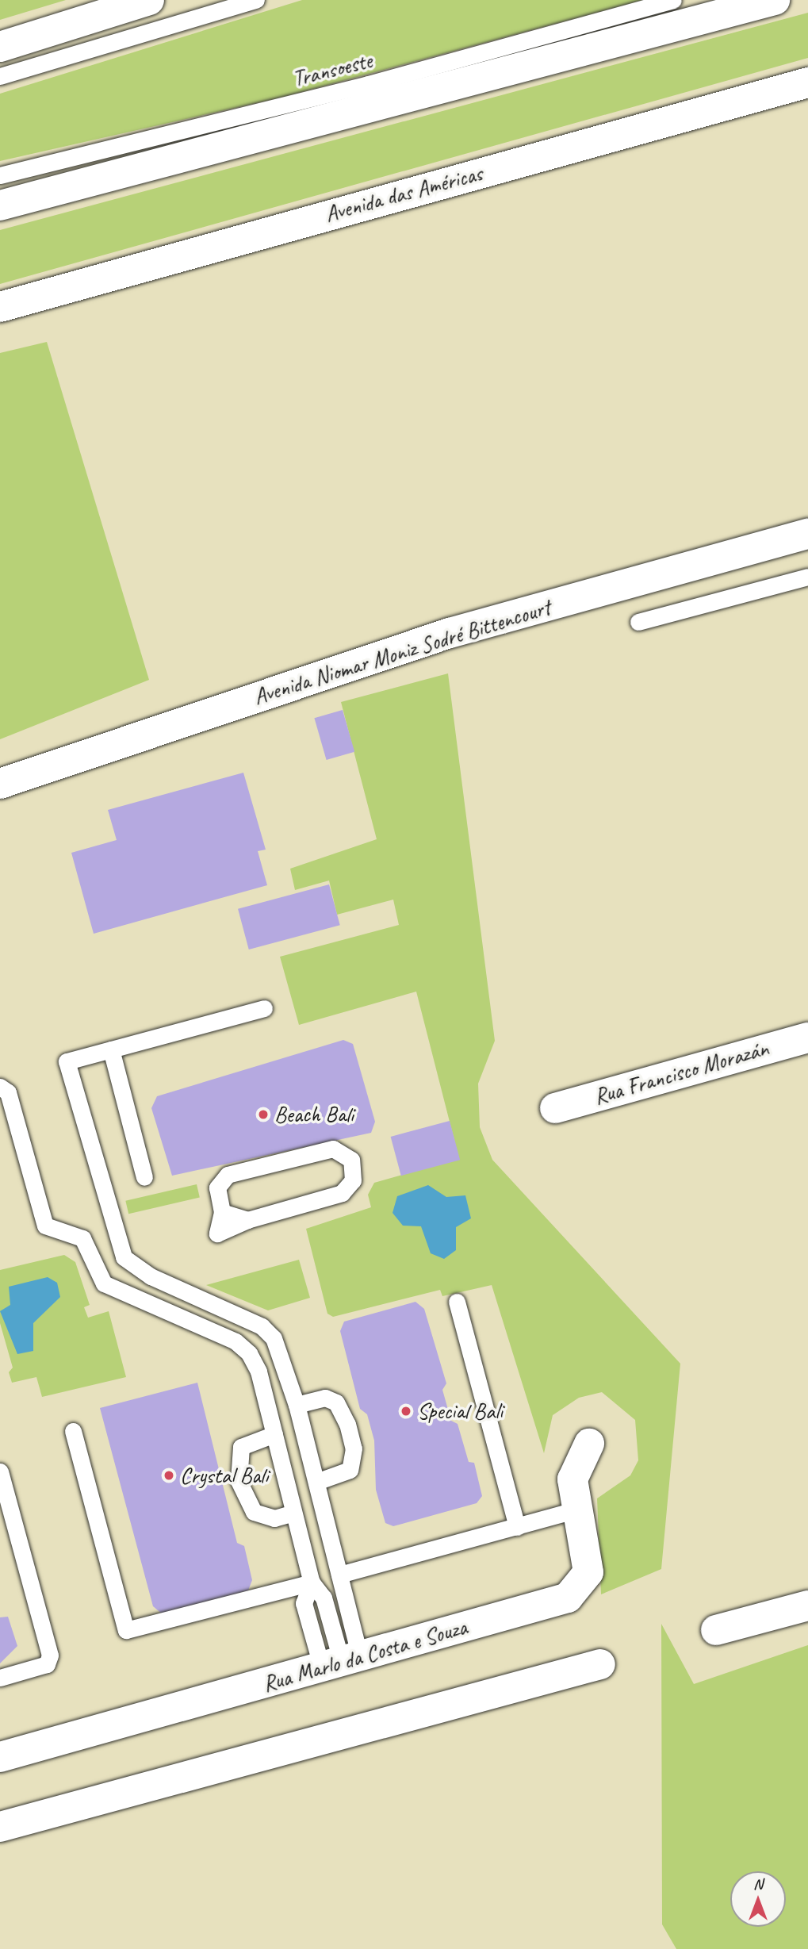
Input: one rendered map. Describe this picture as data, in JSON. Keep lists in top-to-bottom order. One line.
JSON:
{"streets":{"main road":["Avenida das Américas","Avenida Niomar Moniz Sodré Bittencourt","Rua Francisco Morazán","Rua Marlo da Costa e Souza"],"lane":["Transoeste"]},"places":["Beach Bali","Special Bali","Crystal Bali"],"north":"top"}
